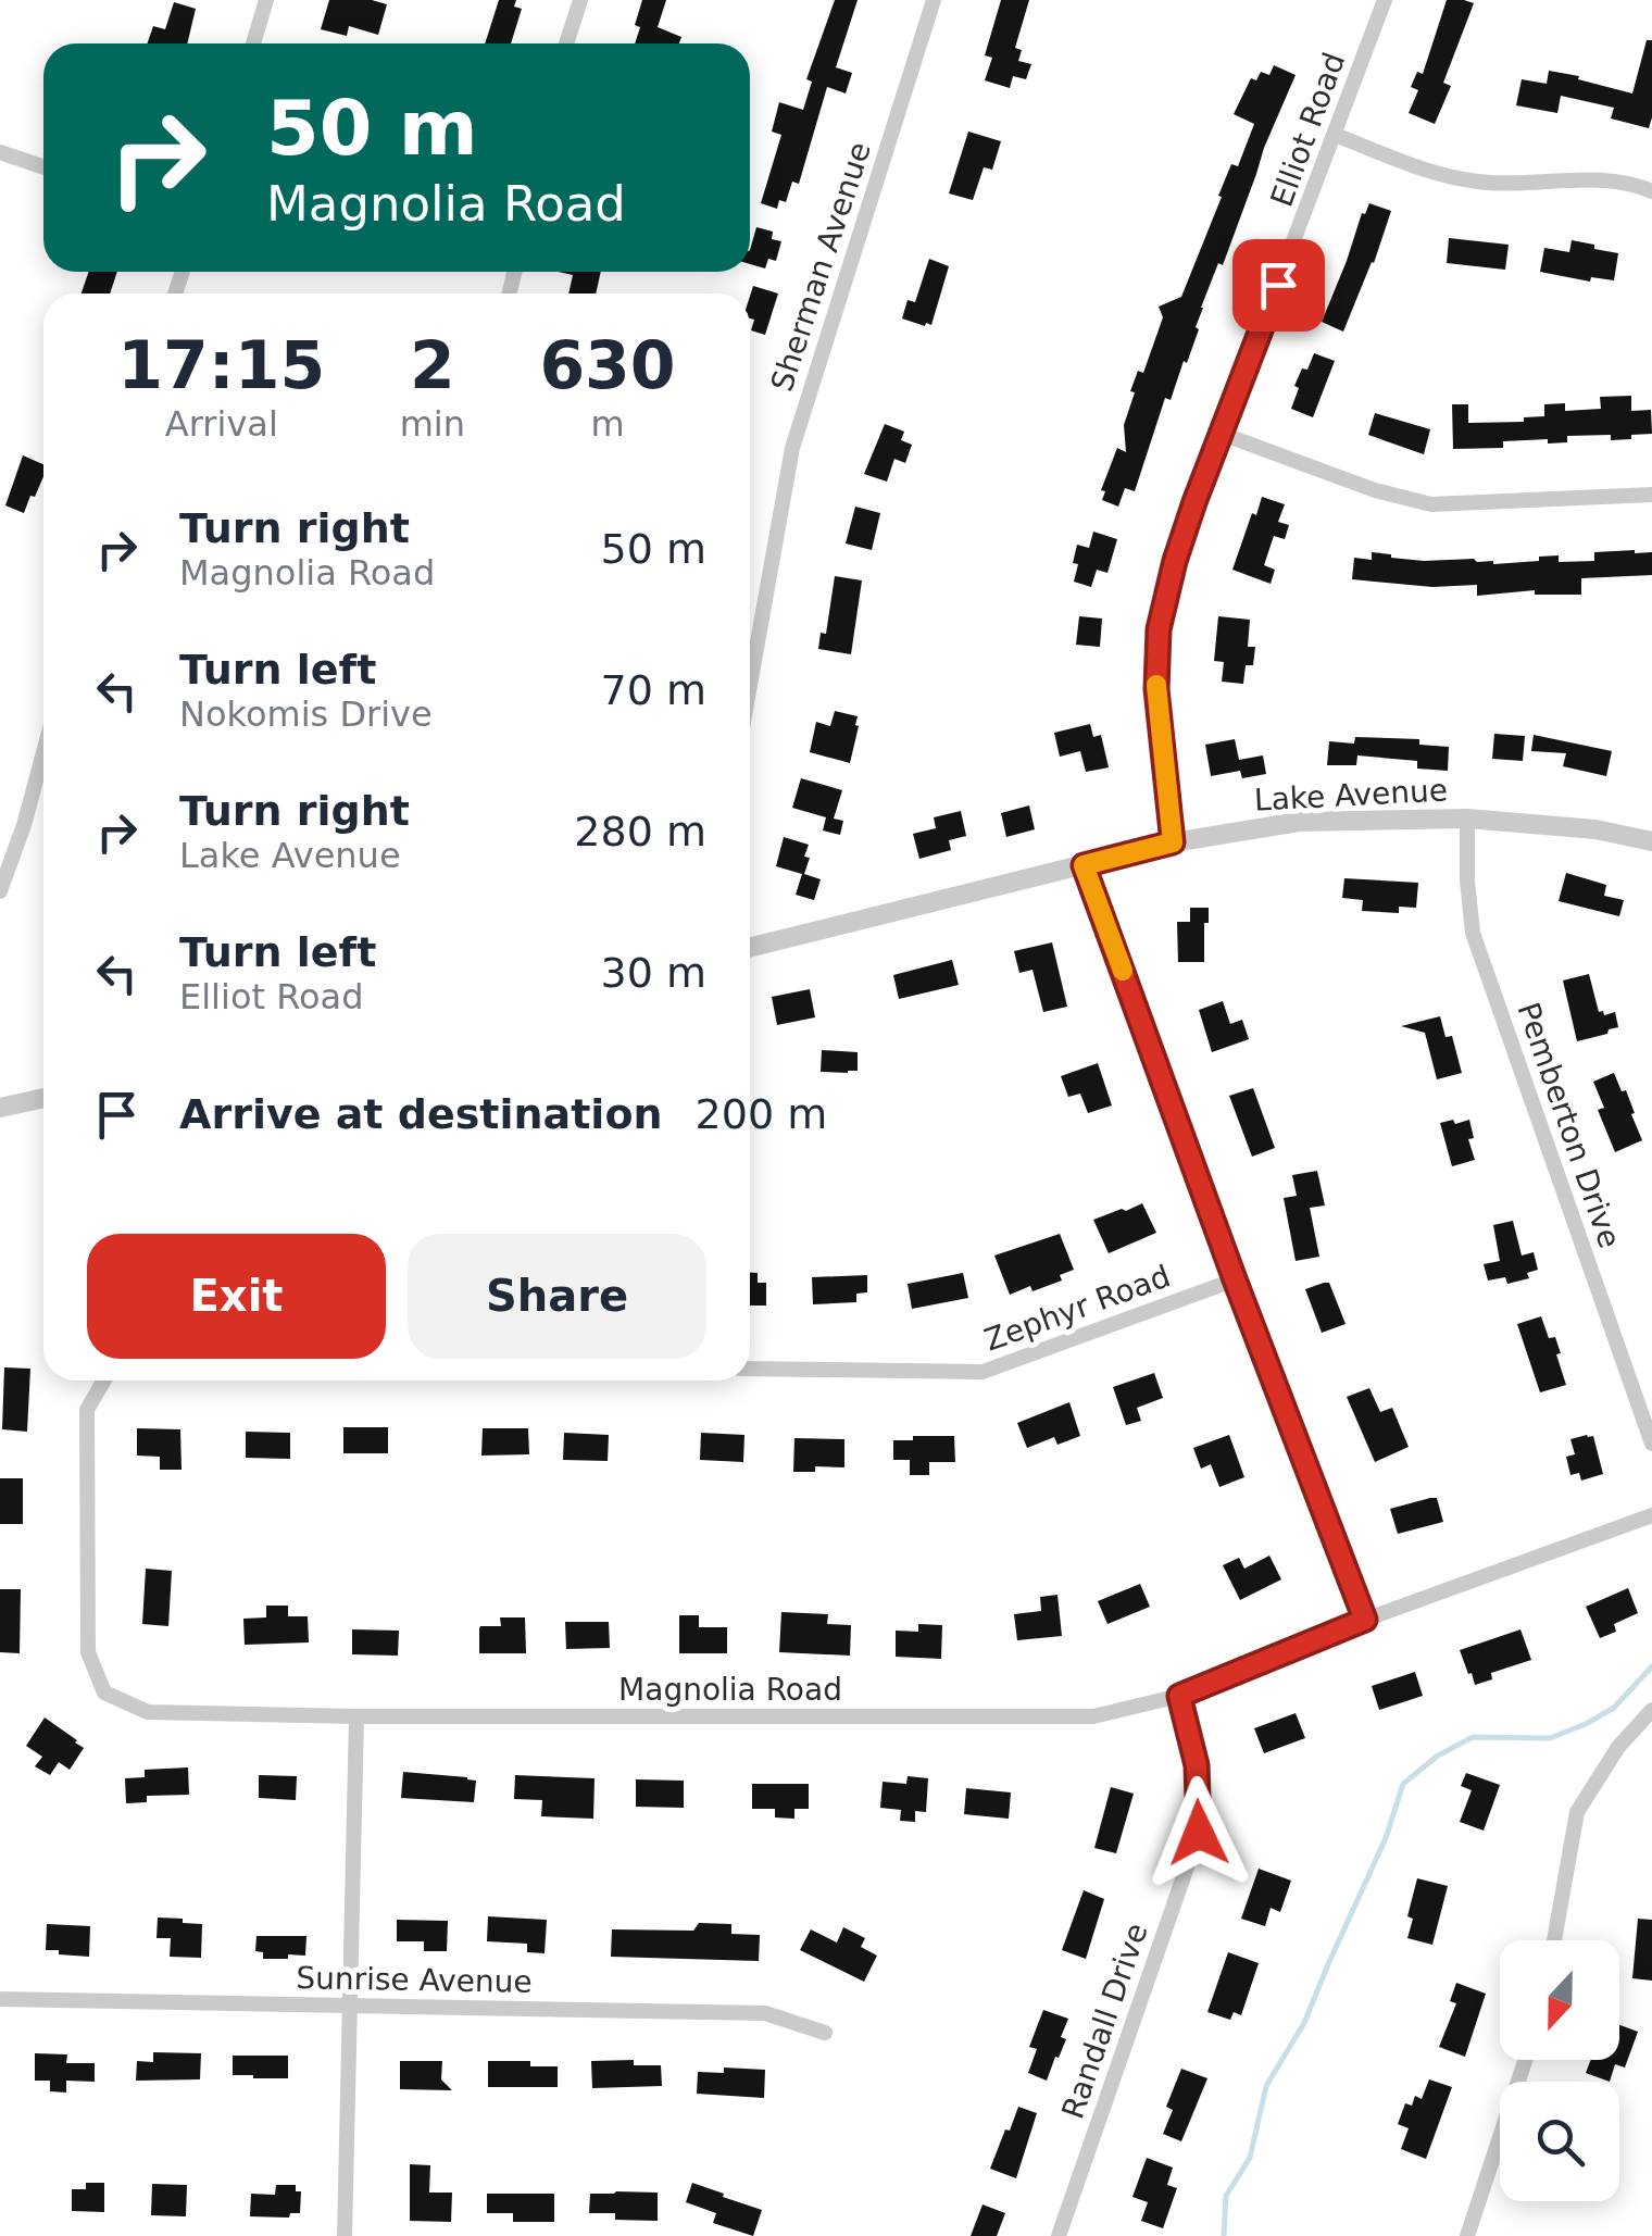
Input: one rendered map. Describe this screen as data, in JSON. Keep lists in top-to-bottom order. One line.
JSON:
{"streets":{"street":["Elliot Road","Sherman Avenue","Lake Avenue","Pemberton Drive","Zephyr Road","Magnolia Road","Sunrise Avenue","Randall Drive"]},"crossings":[["Elliot Road","Lake Avenue"],["Lake Avenue","Pemberton Drive"],["Magnolia Road","Randall Drive"]],"north":"bottom","page":{"turn":["50 m","Magnolia Road"],"eta":["17:15","Arrival","2","min","630","m"],"list":[{"name":"Turn right","note":"Magnolia Road","value":"50 m"},{"name":"Turn left","note":"Nokomis Drive","value":"70 m"},{"name":"Turn right","note":"Lake Avenue","value":"280 m"},{"name":"Turn left","note":"Elliot Road","value":"30 m"},{"name":"Arrive at destination","value":"200 m"}],"buttons":["Exit","Share"]}}
